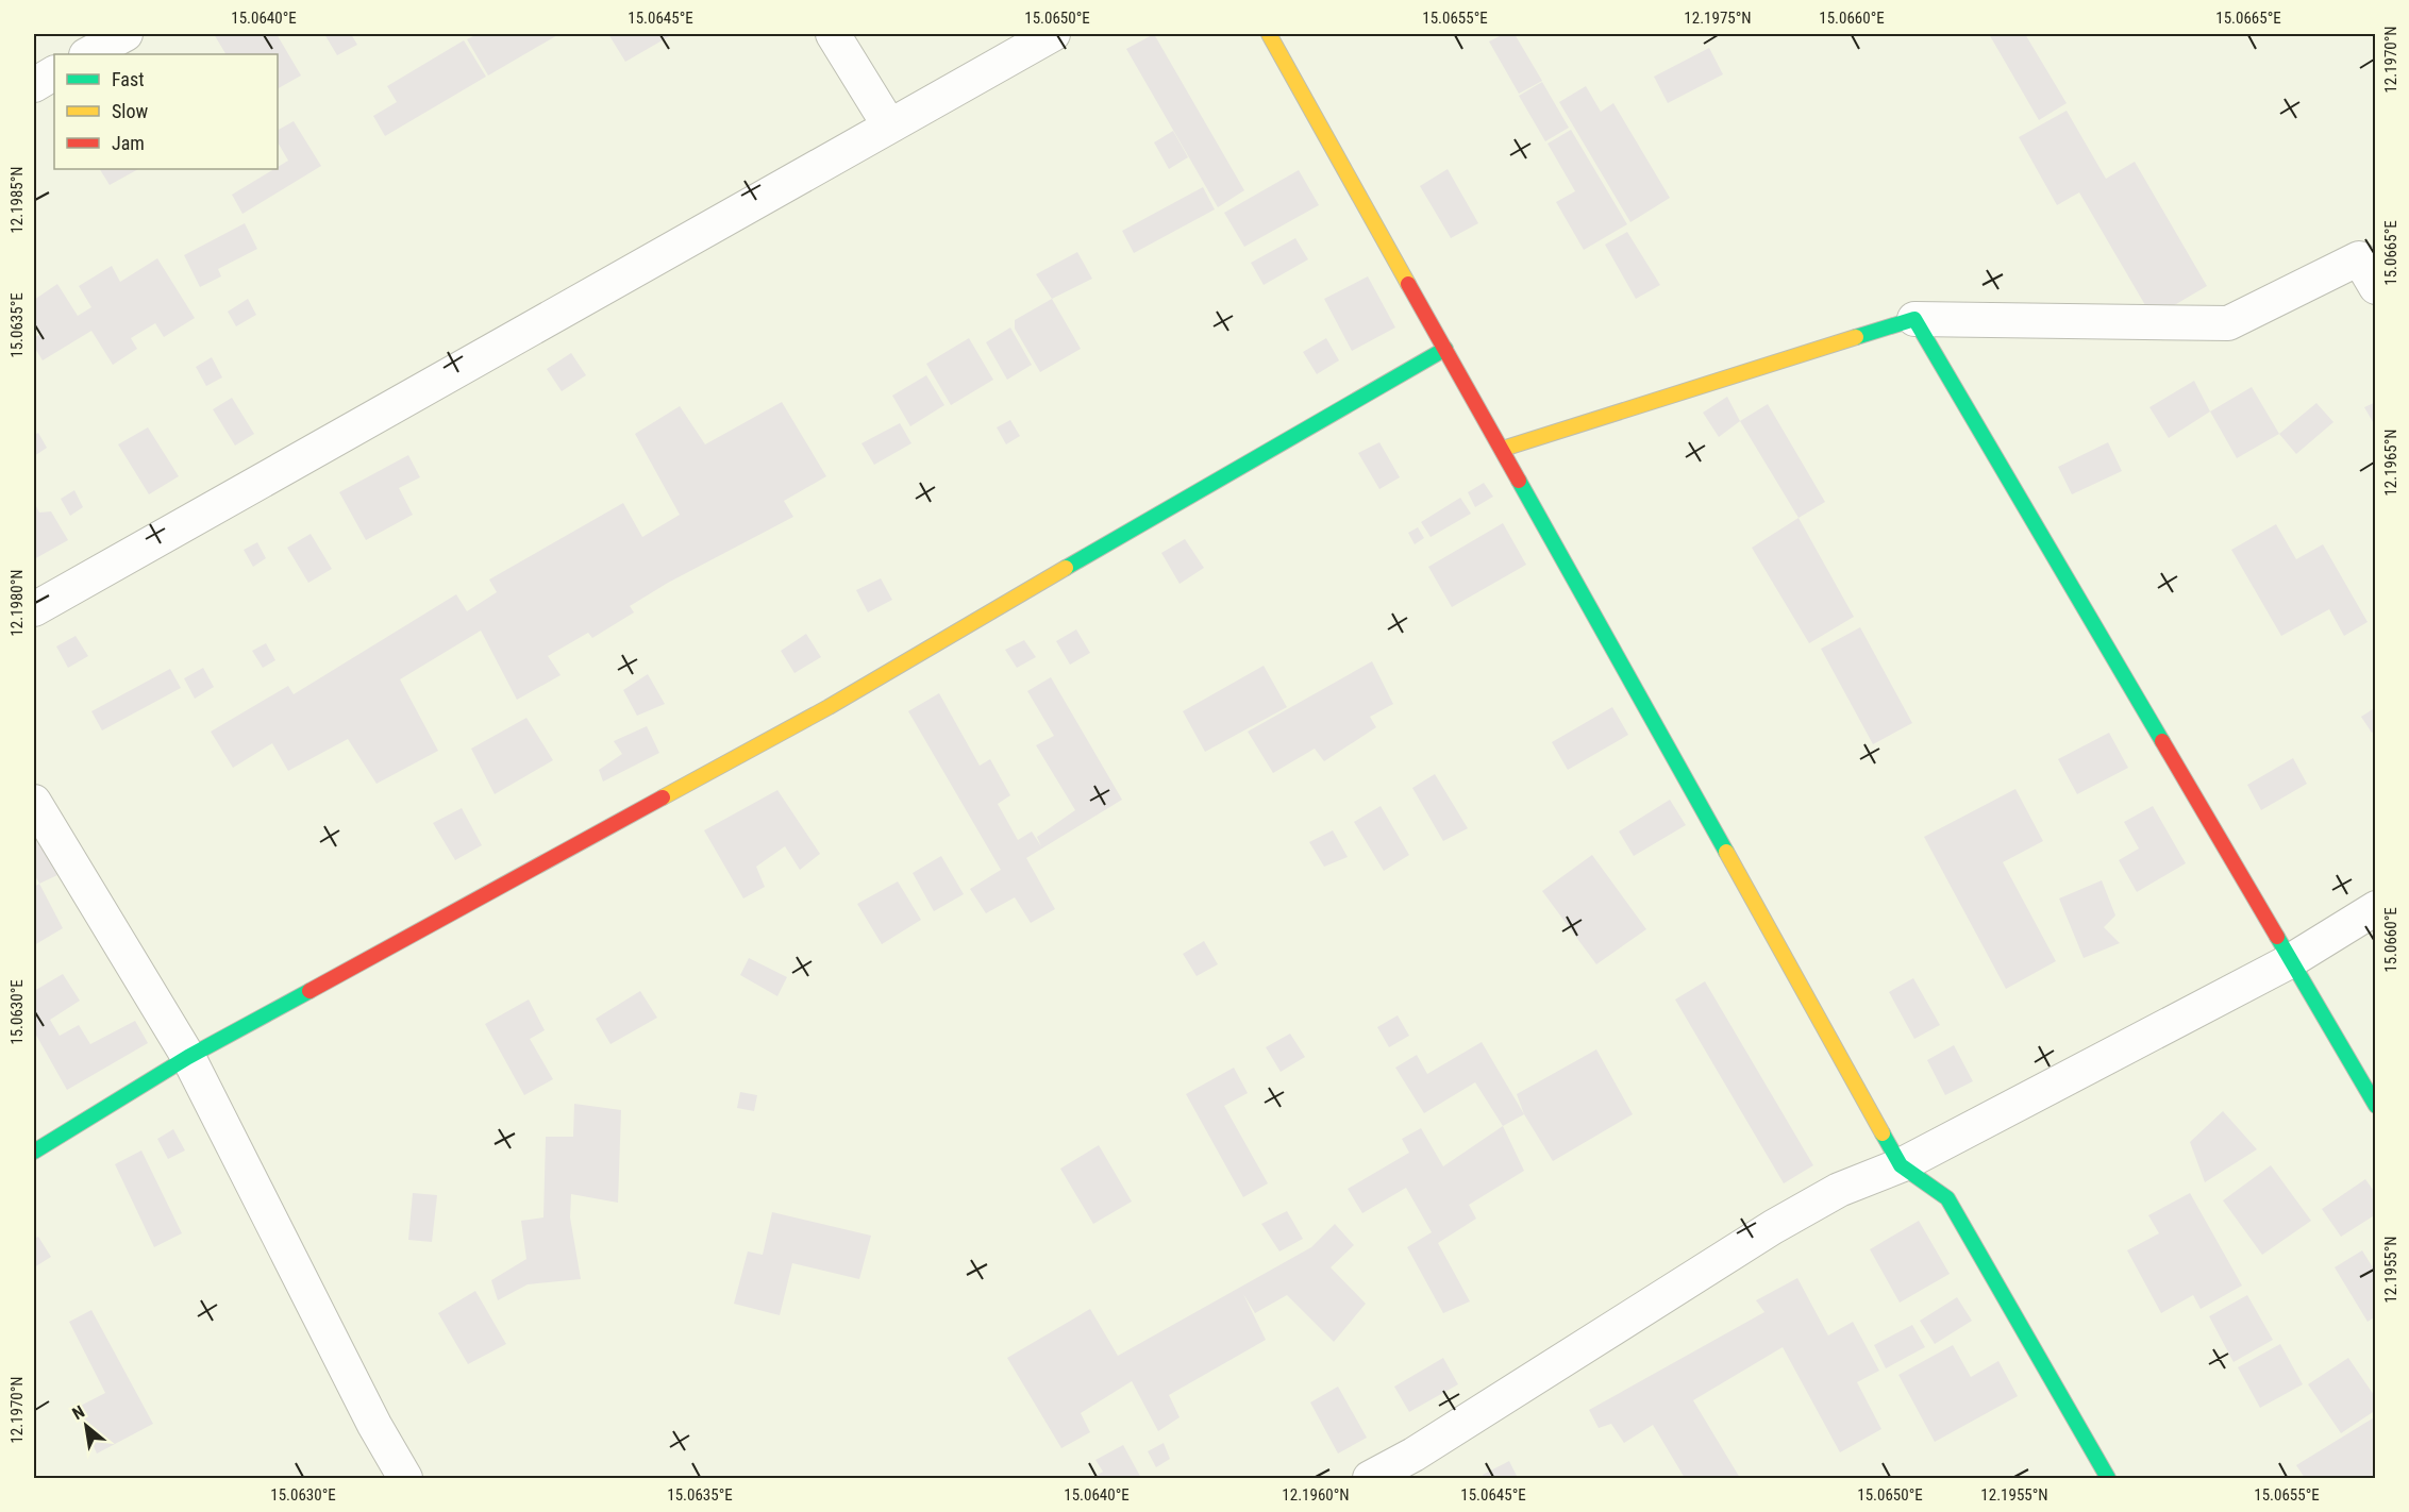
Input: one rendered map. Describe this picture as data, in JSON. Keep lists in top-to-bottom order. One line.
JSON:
{"legend":["Fast","Slow","Jam"],"north":"top left","coordinates":["15.0640°E","15.0645°E","15.0650°E","15.0655°E","12.1975°N","15.0660°E","15.0665°E","12.1970°N","12.1985°N","15.0635°E","12.1965°N","12.1980°N","15.0630°E","12.1955°N","12.1960°N"]}
